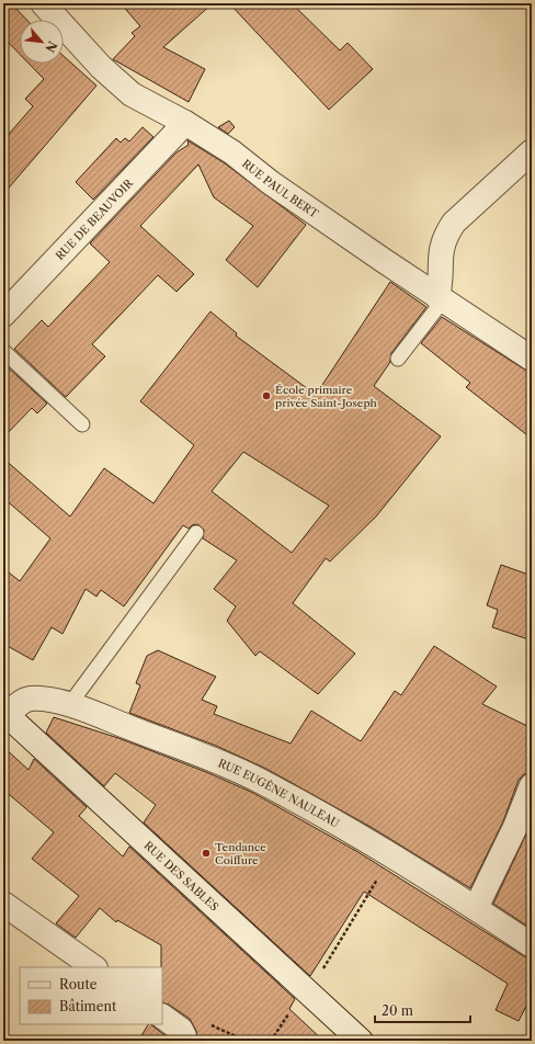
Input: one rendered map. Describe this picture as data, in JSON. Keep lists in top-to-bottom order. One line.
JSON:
{"streets":{"street":["RUE PAUL BERT","RUE DE BEAUVOIR","RUE EUGÈNE NAULEAU","RUE DES SABLES"]},"crossings":[["RUE PAUL BERT","RUE DE BEAUVOIR"],["RUE EUGÈNE NAULEAU","RUE DES SABLES"]],"places":["École primaire privée Saint-Joseph","Tendance Coiffure"],"legend":["Route","Bâtiment"],"scale_bar":"20 m","north":"bottom right"}
